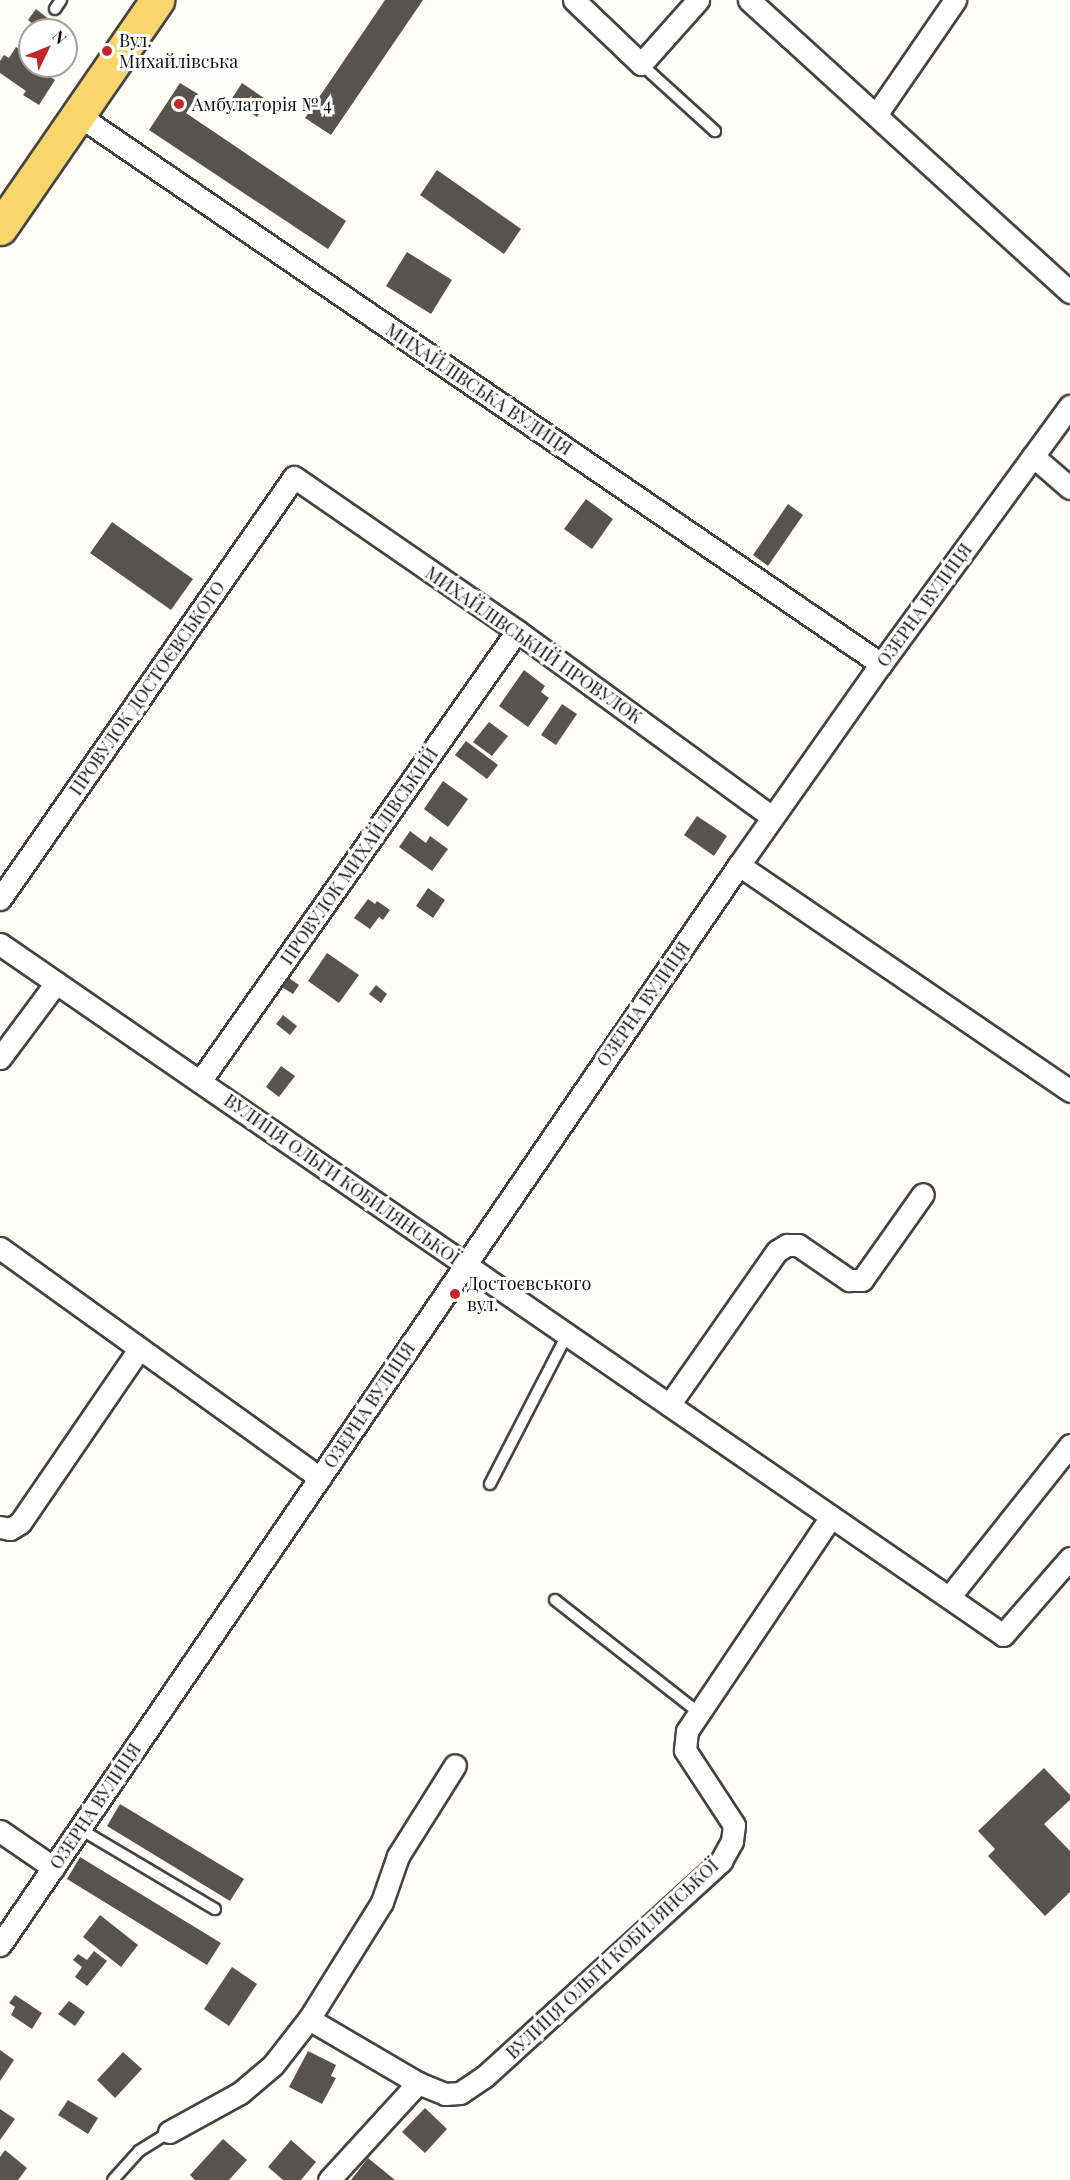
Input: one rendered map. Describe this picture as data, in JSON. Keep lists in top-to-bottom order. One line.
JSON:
{"streets":{"street":["МИХАЙЛІВСЬКА ВУЛИЦЯ","ОЗЕРНА ВУЛИЦЯ","МИХАЙЛІВСЬКИЙ ПРОВУЛОК","ПРОВУЛОК ДОСТОЄВСЬКОГО","ПРОВУЛОК МИХАЙЛІВСЬКИЙ","ВУЛИЦЯ ОЛЬГИ КОБИЛЯНСЬКОЇ"]},"crossings":[["МИХАЙЛІВСЬКА ВУЛИЦЯ","ОЗЕРНА ВУЛИЦЯ"],["ОЗЕРНА ВУЛИЦЯ","МИХАЙЛІВСЬКИЙ ПРОВУЛОК"],["ОЗЕРНА ВУЛИЦЯ","ВУЛИЦЯ ОЛЬГИ КОБИЛЯНСЬКОЇ"],["МИХАЙЛІВСЬКИЙ ПРОВУЛОК","ПРОВУЛОК ДОСТОЄВСЬКОГО"],["МИХАЙЛІВСЬКИЙ ПРОВУЛОК","ПРОВУЛОК МИХАЙЛІВСЬКИЙ"],["ПРОВУЛОК МИХАЙЛІВСЬКИЙ","ВУЛИЦЯ ОЛЬГИ КОБИЛЯНСЬКОЇ"]],"places":["Вул. Михайлівська","Амбулаторія № 4","Достоєвського вул."],"north":"top right"}
